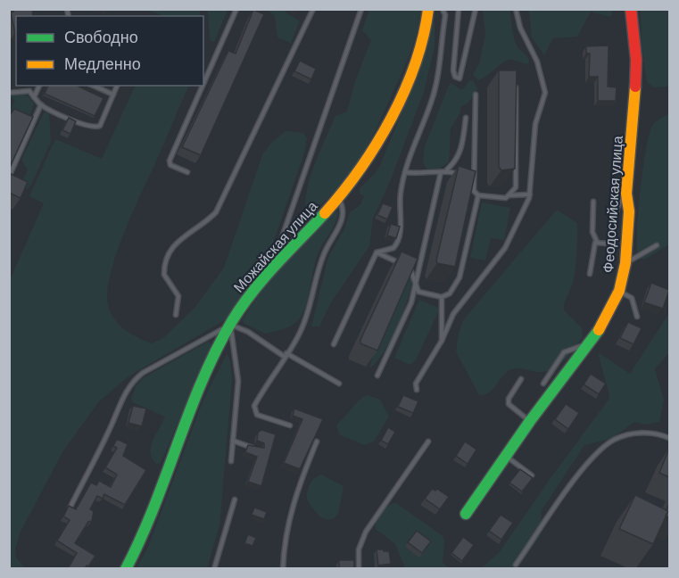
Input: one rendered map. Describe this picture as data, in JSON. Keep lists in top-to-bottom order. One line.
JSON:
{"streets":{"main road":["Феодосийская улица","Можайская улица"]},"legend":["Свободно","Медленно"]}
